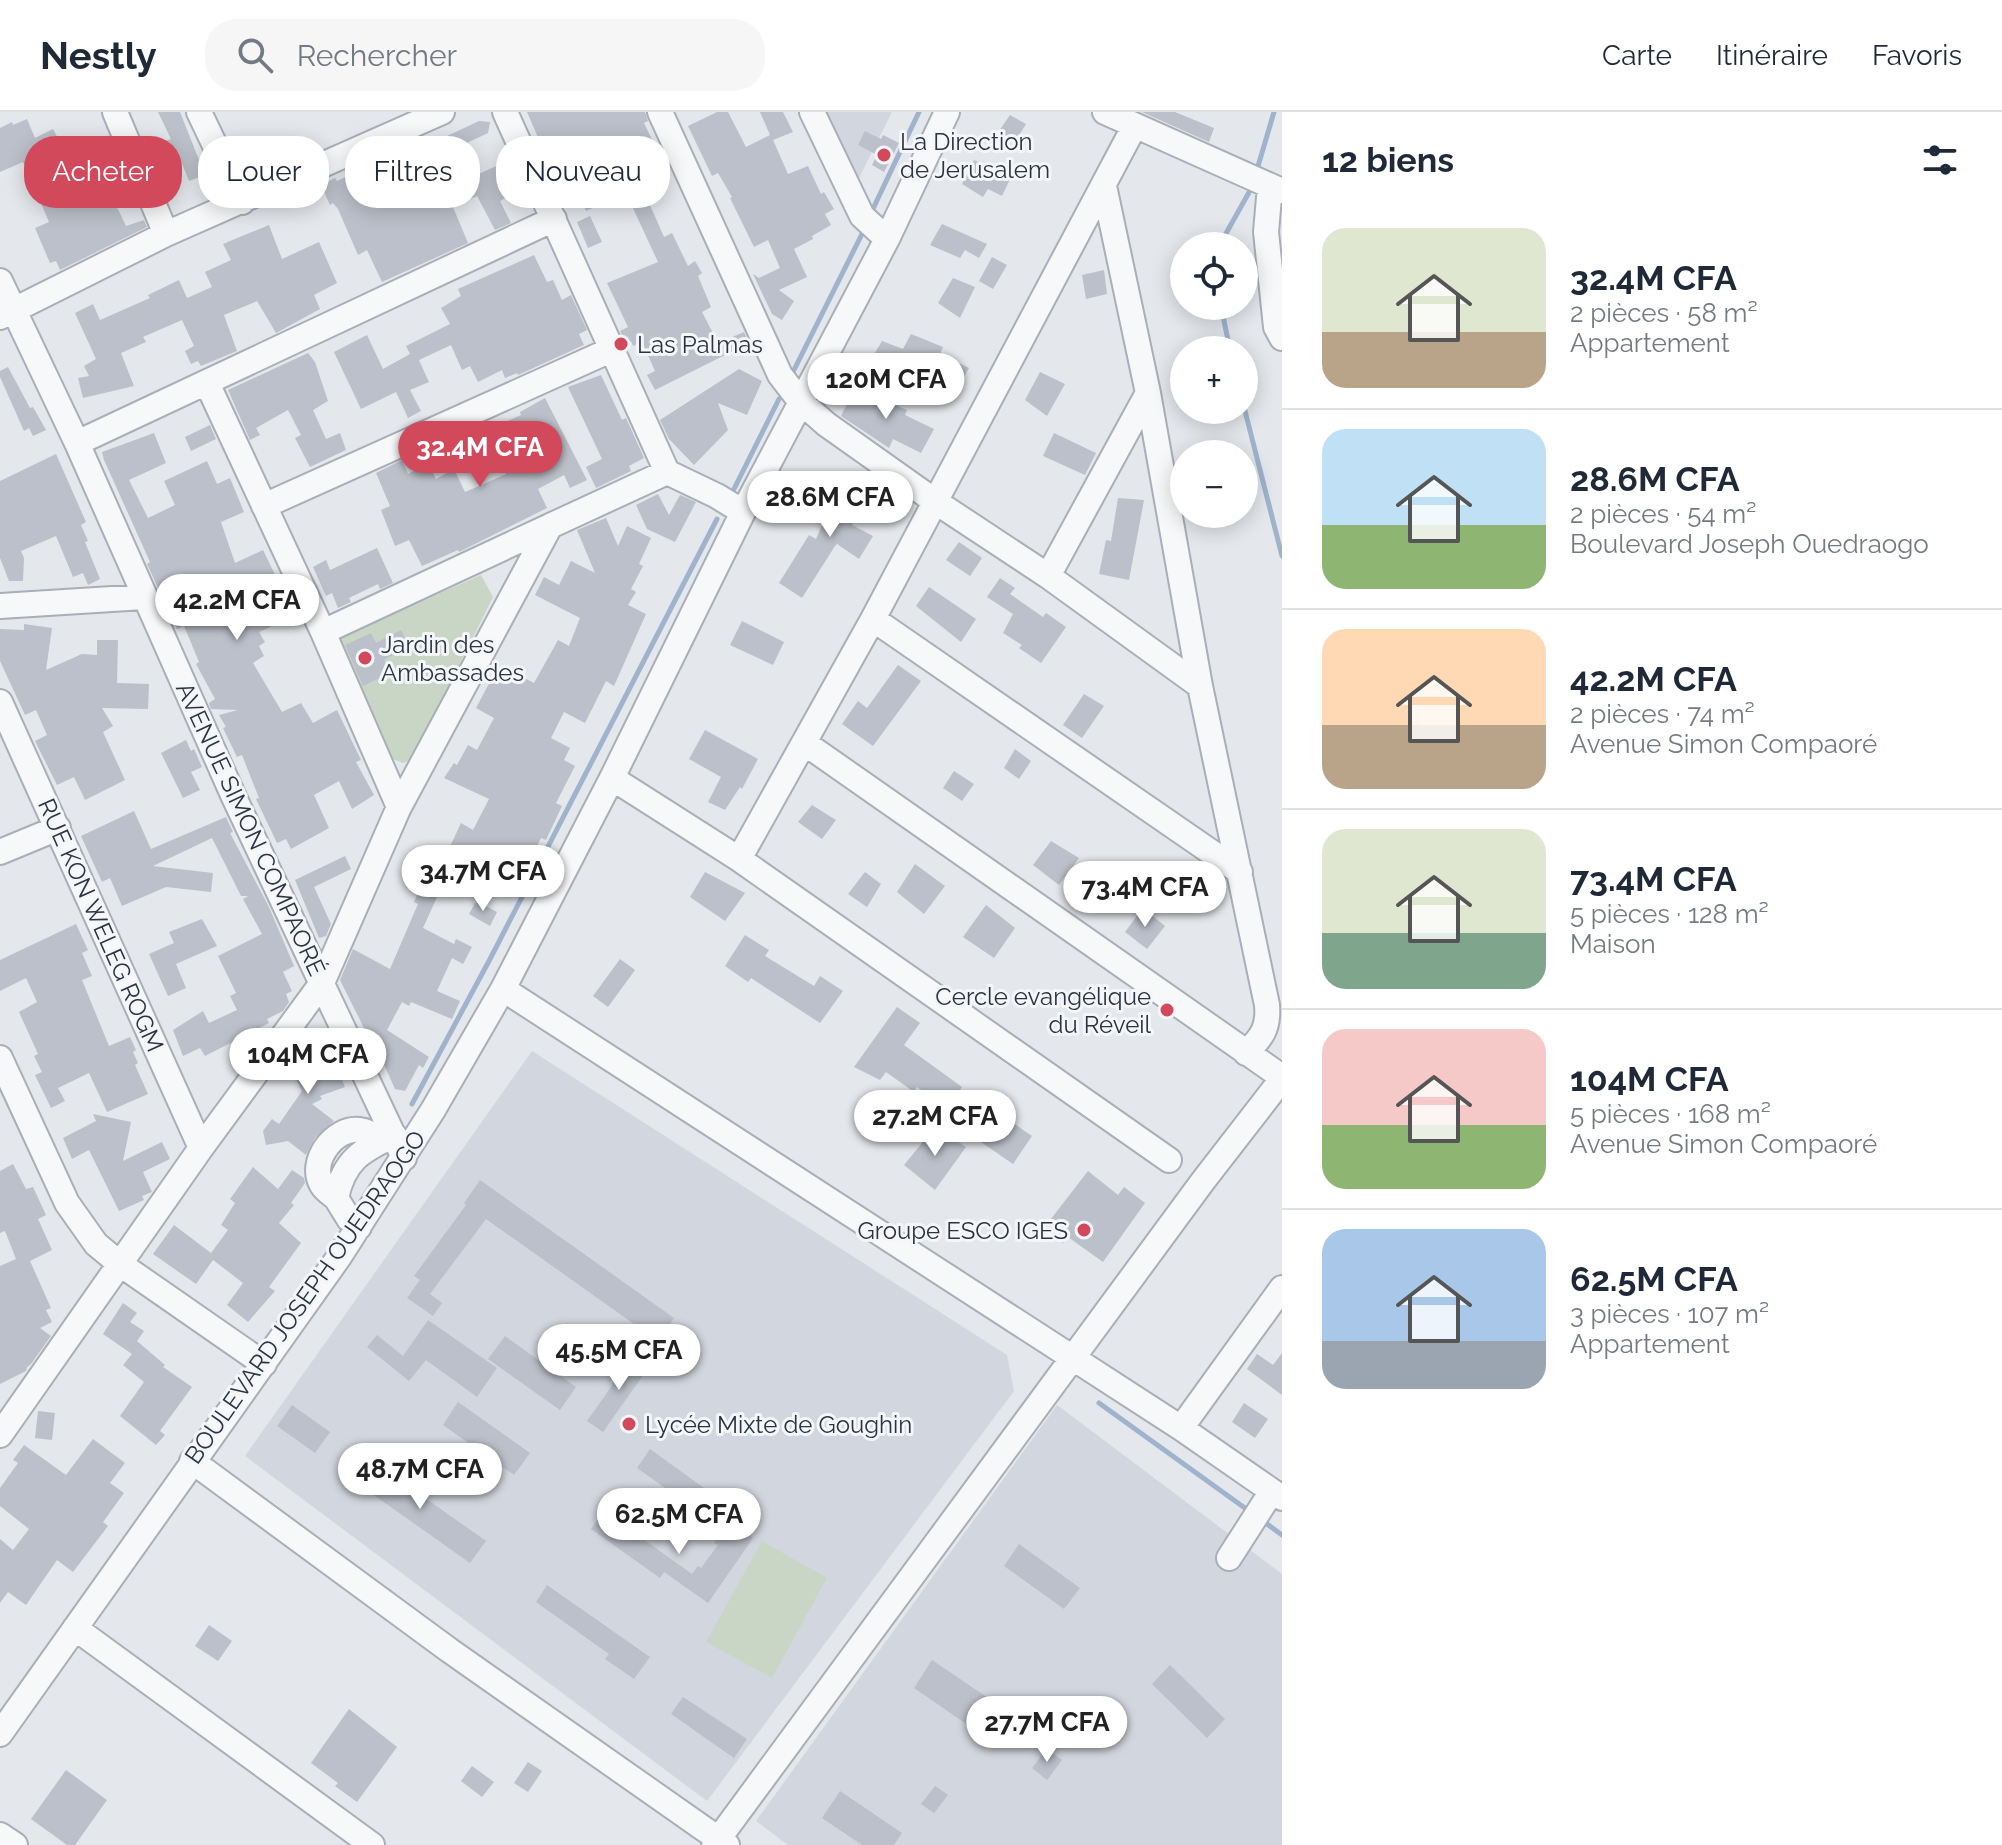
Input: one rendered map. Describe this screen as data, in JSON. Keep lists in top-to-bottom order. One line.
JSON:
{"streets":{"street":["AVENUE SIMON COMPAORÉ","RUE KON WELEG ROGM","BOULEVARD JOSEPH OUEDRAOGO"]},"crossings":[["AVENUE SIMON COMPAORÉ","BOULEVARD JOSEPH OUEDRAOGO"]],"places":["La Direction de Jerusalem","Las Palmas","Jardin des Ambassades","Cercle evangélique du Réveil","Groupe ESCO IGES","Lycée Mixte de Goughin"],"page":{"header":"Nestly","search":"Rechercher","nav":["Carte","Itinéraire","Favoris"],"heading":"12 biens","chip":["Acheter","Louer","Filtres","Nouveau"],"list":[{"name":"32.4M CFA","note":"2 pièces · 58 m² · Appartement"},{"name":"28.6M CFA","note":"2 pièces · 54 m² · Boulevard Joseph Ouedraogo"},{"name":"42.2M CFA","note":"2 pièces · 74 m² · Avenue Simon Compaoré"},{"name":"73.4M CFA","note":"5 pièces · 128 m² · Maison"},{"name":"104M CFA","note":"5 pièces · 168 m² · Avenue Simon Compaoré"},{"name":"62.5M CFA","note":"3 pièces · 107 m² · Appartement"}],"map_buttons":["+","−"],"price":["120M CFA","32.4M CFA","28.6M CFA","42.2M CFA","34.7M CFA","73.4M CFA","104M CFA","27.2M CFA","45.5M CFA","48.7M CFA","62.5M CFA","27.7M CFA"]}}
